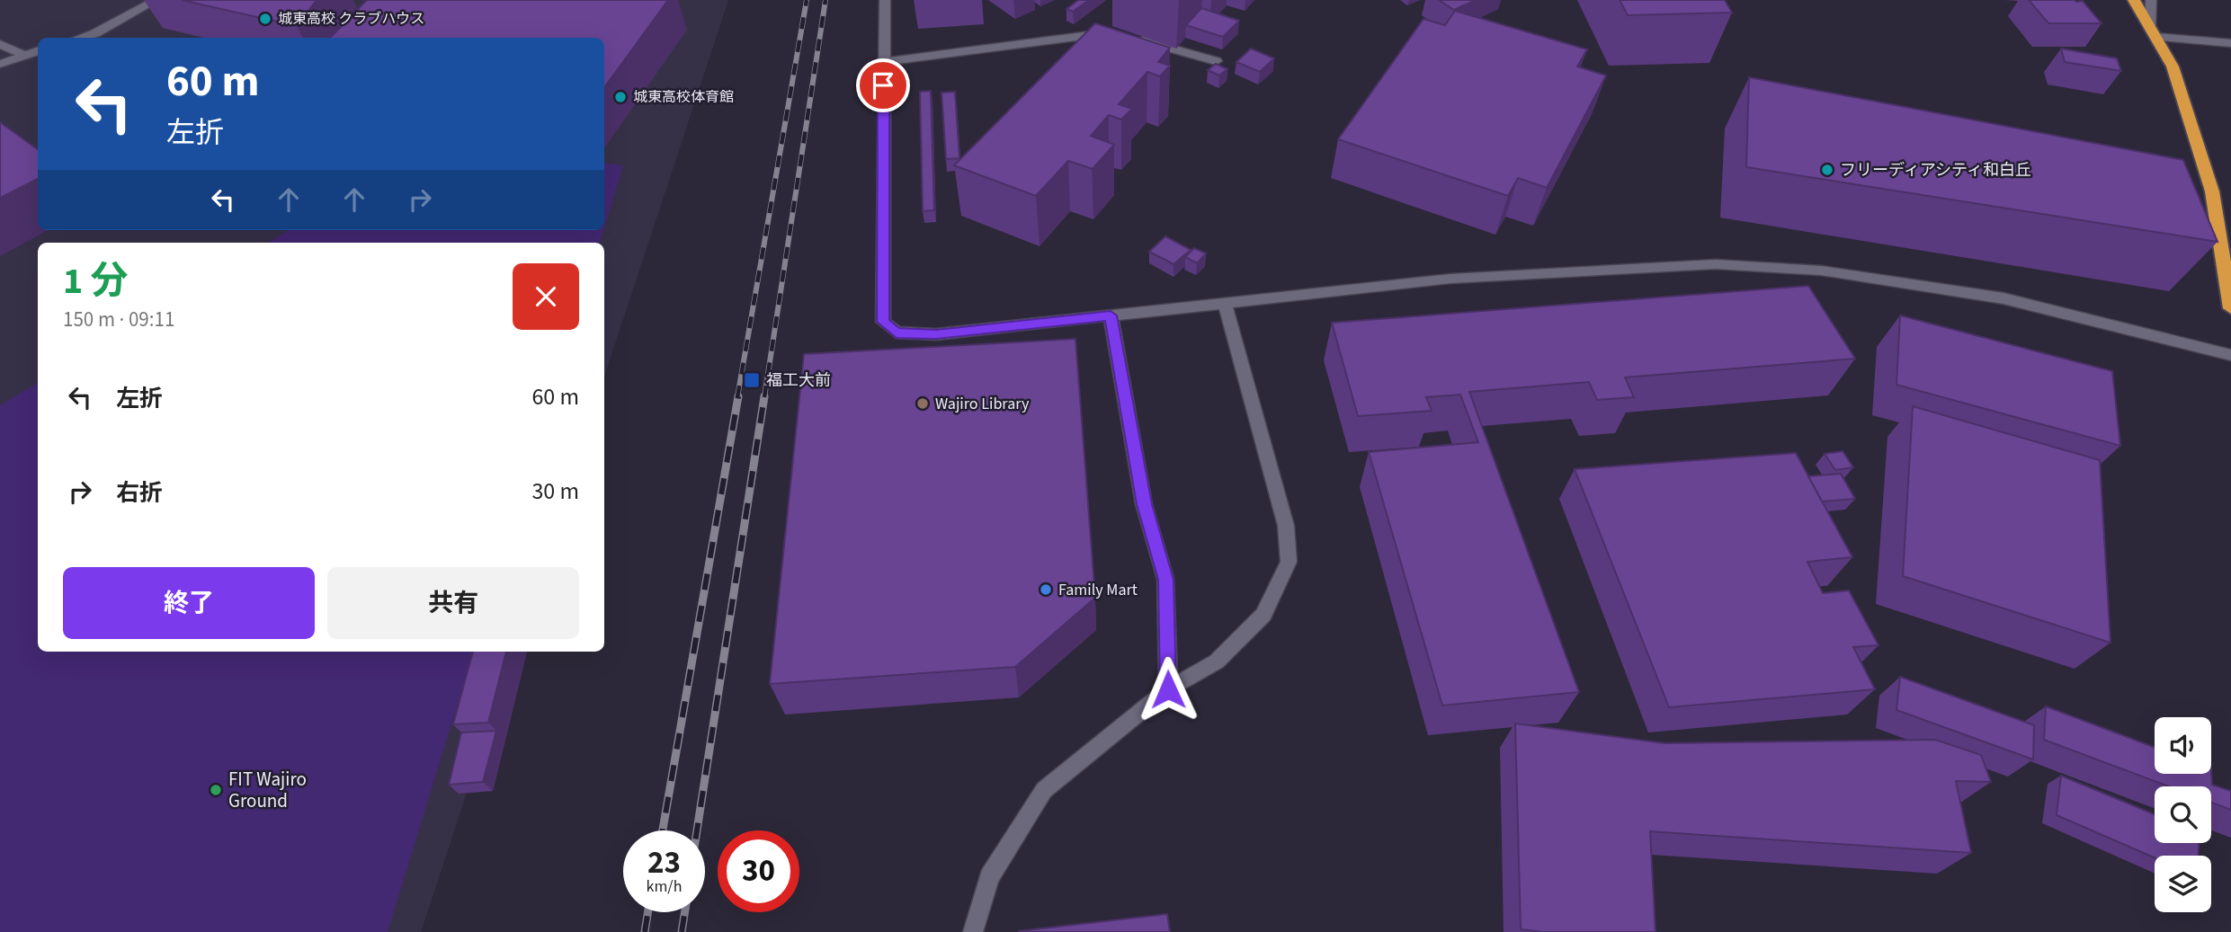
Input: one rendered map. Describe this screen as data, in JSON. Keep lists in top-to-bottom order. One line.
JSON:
{"places":{"other":["城東高校 クラブハウス","城東高校体育館","フリーディアシティ和白丘","Wajiro Library","Family Mart","FIT Wajiro Ground"],"transit":["福工大前"]},"page":{"turn":["60 m","左折"],"heading":["1 分","150 m · 09:11"],"list":[{"name":"左折","value":"60 m"},{"name":"右折","value":"30 m"}],"buttons":["終了","共有"],"speed":"23 km/h","limit":"30"}}
